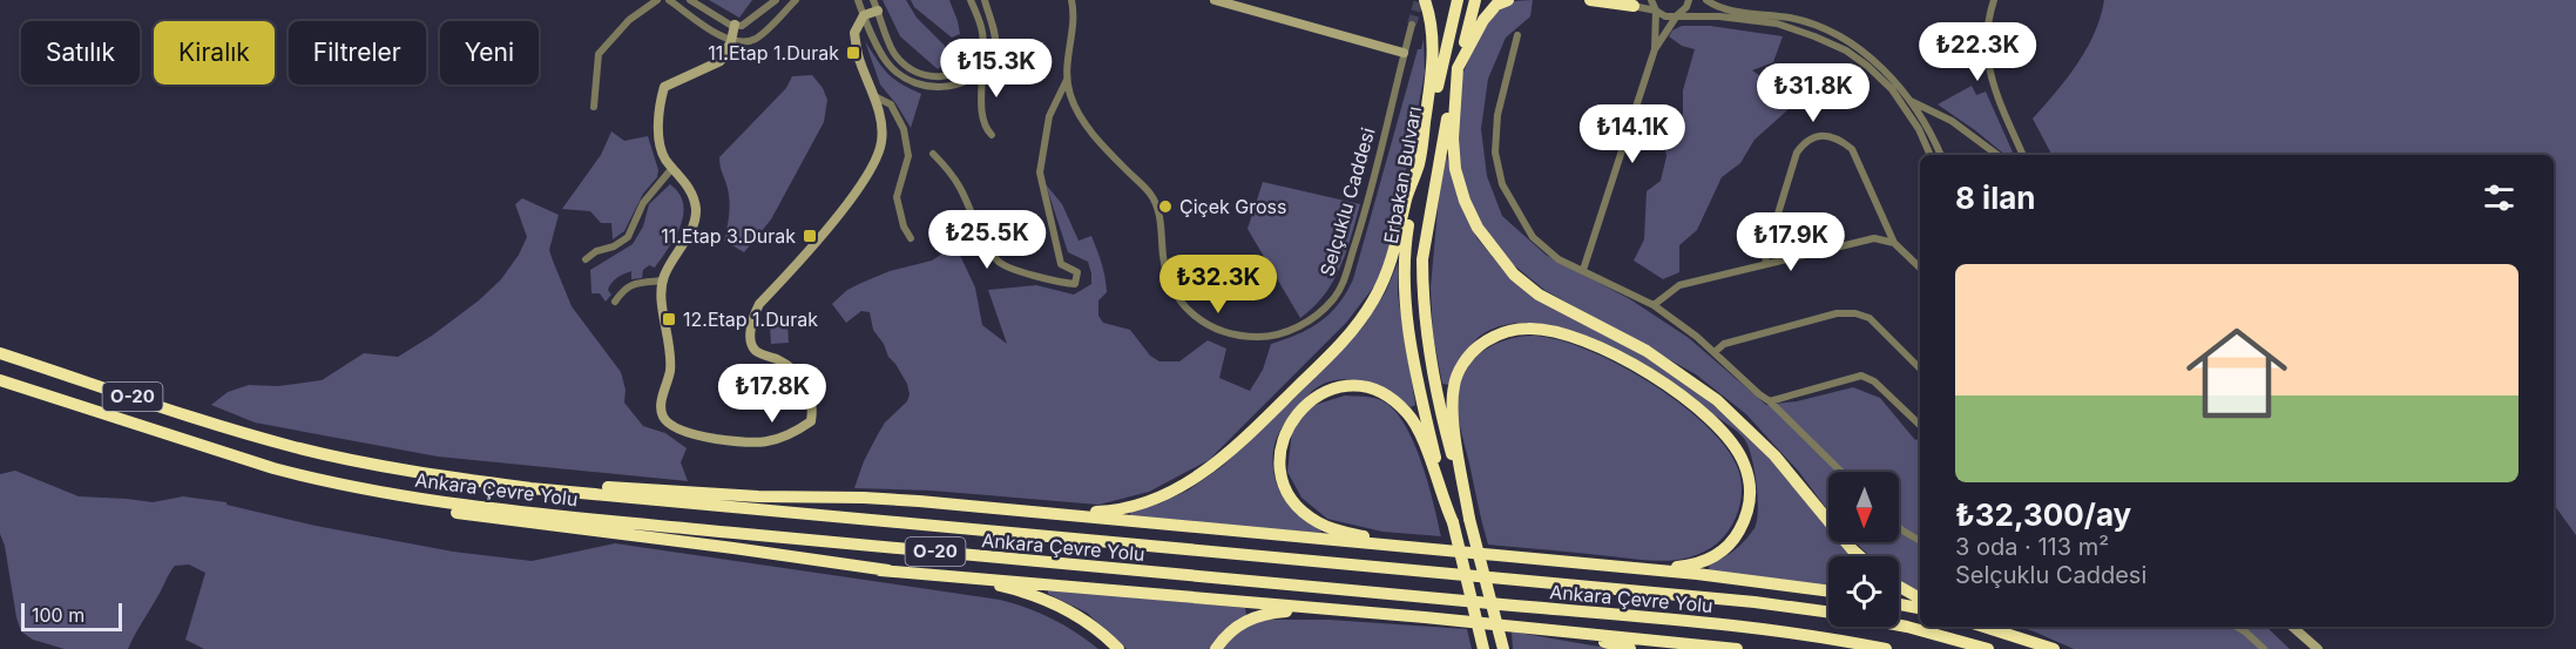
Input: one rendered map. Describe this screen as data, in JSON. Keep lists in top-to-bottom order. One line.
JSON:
{"streets":{"highway":["Erbakan Bulvarı","O-20","Ankara Çevre Yolu"],"street":["Selçuklu Caddesi"]},"places":{"transit":["11.Etap 1.Durak","11.Etap 3.Durak","12.Etap 1.Durak"],"other":["Çiçek Gross"]},"scale_bar":"100 m","north":"bottom","page":{"chip":["Satılık","Kiralık","Filtreler","Yeni"],"price":["₺22.3K","₺15.3K","₺31.8K","₺14.1K","₺25.5K","₺17.9K","₺32.3K","₺17.8K"],"heading":"8 ilan","list":[{"name":"₺32,300/ay","note":"3 oda · 113 m² · Selçuklu Caddesi"}],"scale":"100 m"}}
